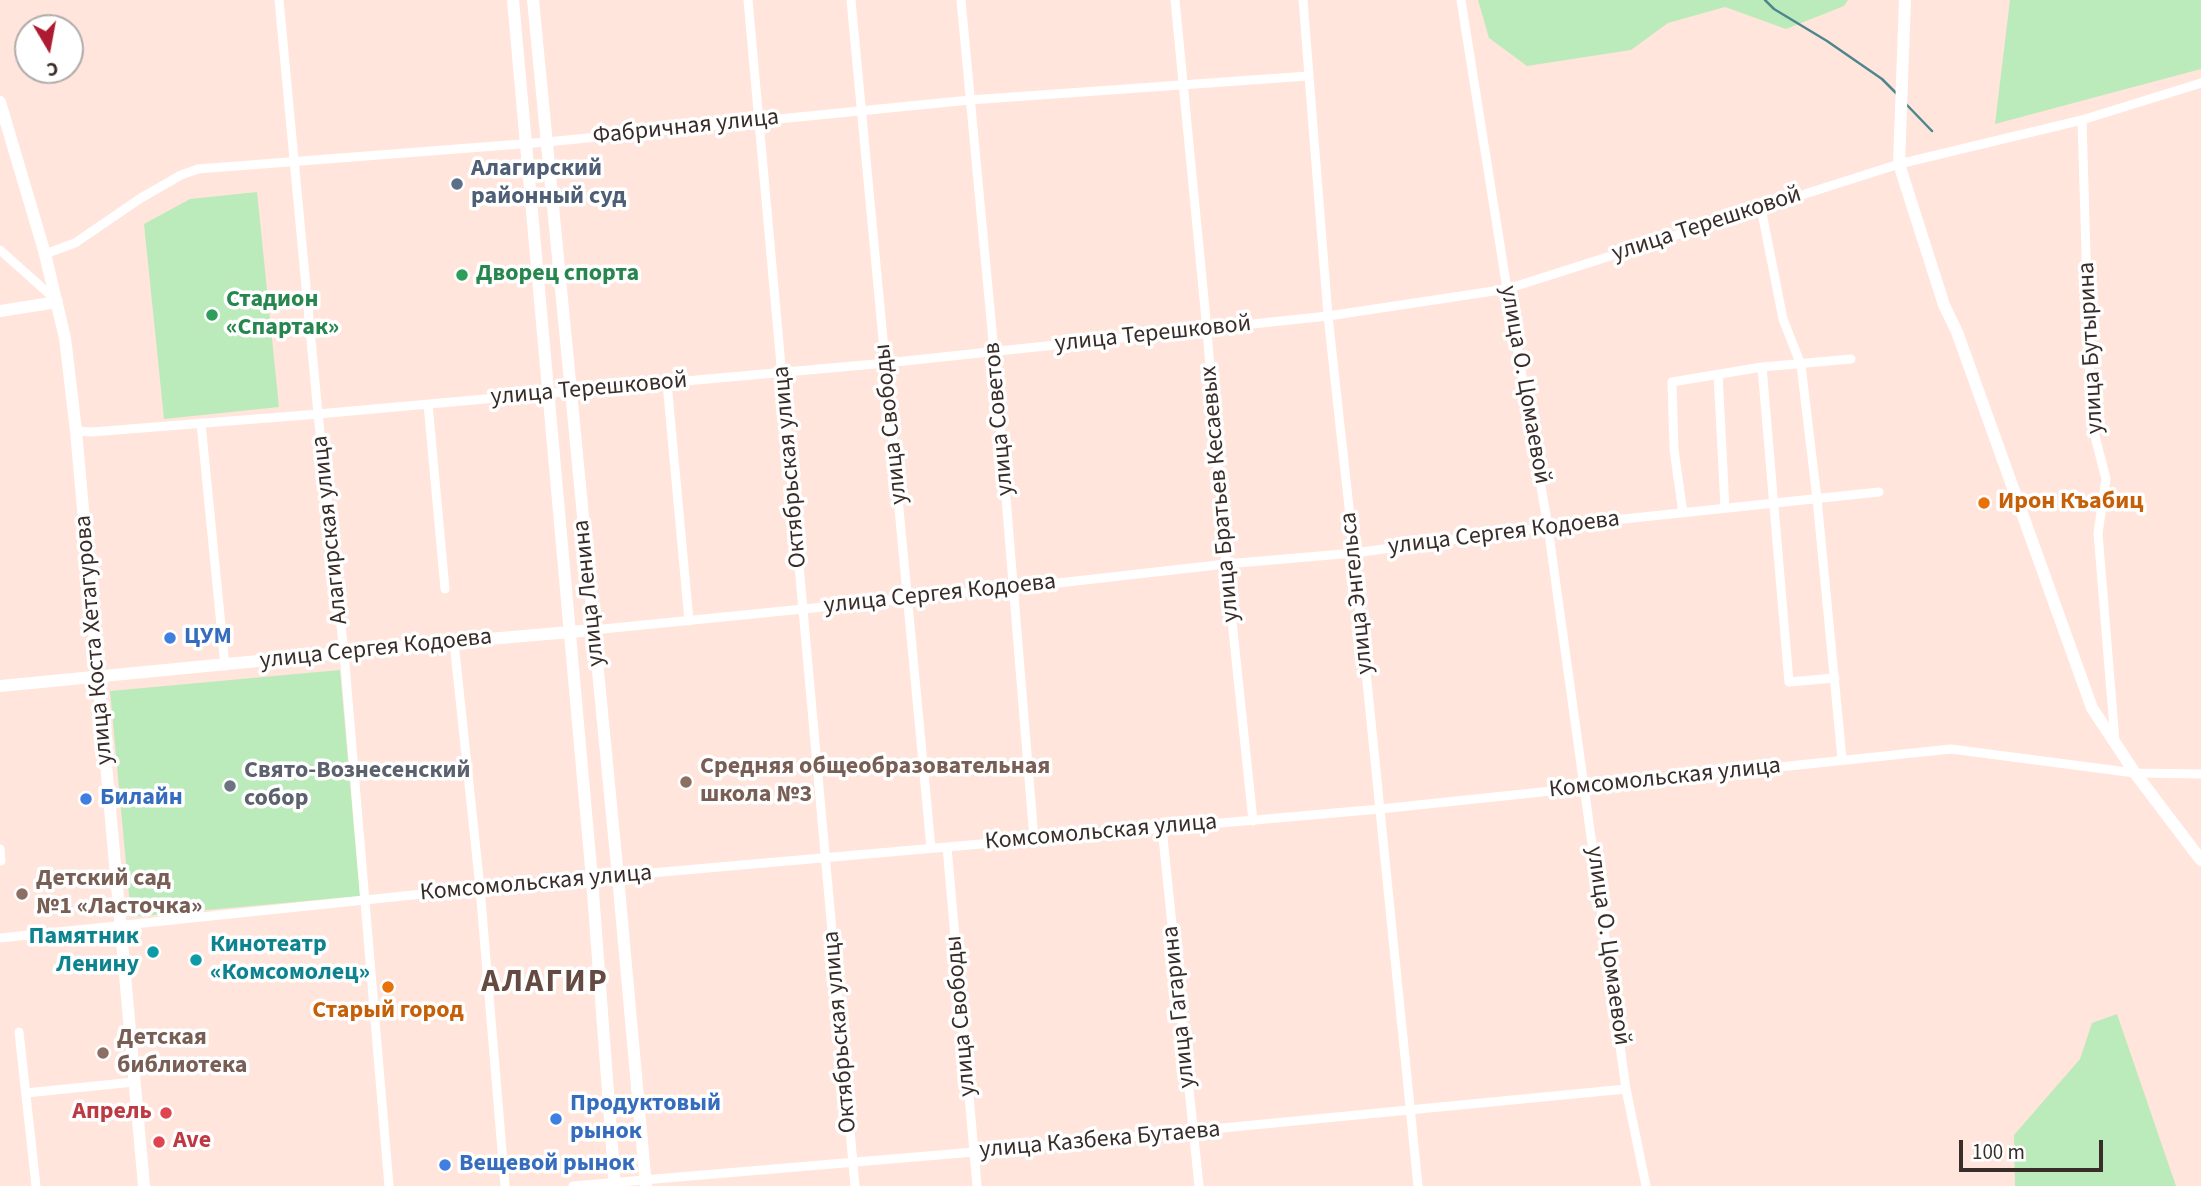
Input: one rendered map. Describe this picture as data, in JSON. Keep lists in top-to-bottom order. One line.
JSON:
{"streets":{"street":["Фабричная улица","улица Терешковой","улица Бутырина","улица О. Цомаевой","улица Советов","улица Свободы","Октябрьская улица","улица Братьев Кесаевых","Алагирская улица","улица Сергея Кодоева","улица Ленина","улица Энгельса","улица Коста Хетагурова","Комсомольская улица","улица Гагарина","улица Казбека Бутаева"]},"crossings":[["Фабричная улица","улица Советов"],["Фабричная улица","улица Свободы"],["Фабричная улица","Октябрьская улица"],["Фабричная улица","улица Братьев Кесаевых"],["Фабричная улица","Алагирская улица"],["Фабричная улица","улица Ленина"],["Фабричная улица","улица Энгельса"],["Фабричная улица","улица Коста Хетагурова"],["улица Терешковой","улица Бутырина"],["улица Терешковой","улица О. Цомаевой"],["улица Терешковой","улица Советов"],["улица Терешковой","улица Свободы"],["улица Терешковой","Октябрьская улица"],["улица Терешковой","улица Братьев Кесаевых"],["улица Терешковой","Алагирская улица"],["улица Терешковой","улица Ленина"],["улица Терешковой","улица Энгельса"],["улица Терешковой","улица Коста Хетагурова"],["улица О. Цомаевой","улица Сергея Кодоева"],["улица О. Цомаевой","Комсомольская улица"],["улица О. Цомаевой","улица Казбека Бутаева"],["улица Советов","улица Сергея Кодоева"],["улица Советов","Комсомольская улица"],["улица Свободы","улица Сергея Кодоева"],["улица Свободы","Комсомольская улица"],["улица Свободы","улица Казбека Бутаева"],["Октябрьская улица","улица Сергея Кодоева"],["Октябрьская улица","Комсомольская улица"],["Октябрьская улица","улица Казбека Бутаева"],["улица Братьев Кесаевых","улица Сергея Кодоева"],["улица Братьев Кесаевых","Комсомольская улица"],["Алагирская улица","улица Сергея Кодоева"],["Алагирская улица","Комсомольская улица"],["улица Сергея Кодоева","улица Ленина"],["улица Сергея Кодоева","улица Энгельса"],["улица Сергея Кодоева","улица Коста Хетагурова"],["улица Ленина","Комсомольская улица"],["улица Ленина","улица Казбека Бутаева"],["улица Энгельса","Комсомольская улица"],["улица Энгельса","улица Казбека Бутаева"],["улица Коста Хетагурова","Комсомольская улица"],["Комсомольская улица","улица Гагарина"],["улица Гагарина","улица Казбека Бутаева"]],"districts":["АЛАГИР"],"places":["Алагирский районный суд","Дворец спорта","Стадион «Спартак»","Ирон Къабиц","ЦУМ","Средняя общеобразовательная школа №3","Свято-Вознесенский собор","Билайн","Детский сад №1 «Ласточка»","Памятник Ленину","Кинотеатр «Комсомолец»","Старый город","Детская библиотека","Апрель","Продуктовый рынок","Ave","Вещевой рынок"],"scale_bar":"100 m","north":"bottom"}
